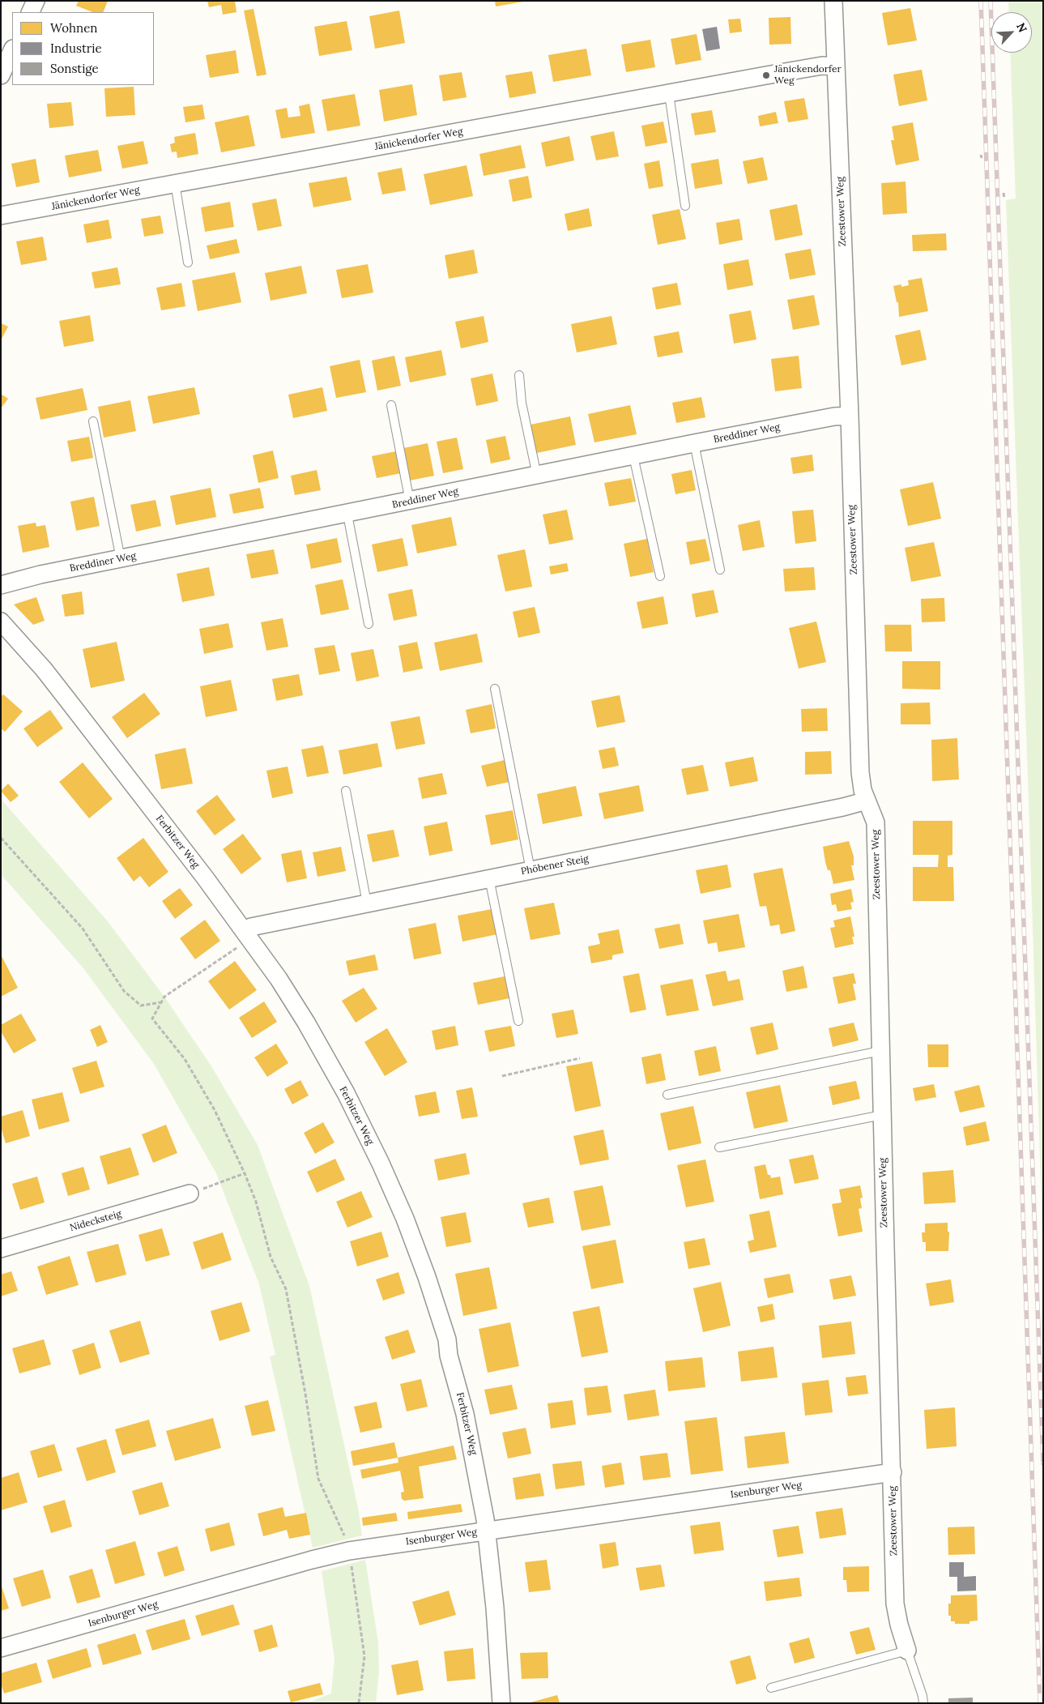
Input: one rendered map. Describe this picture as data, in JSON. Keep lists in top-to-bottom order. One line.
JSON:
{"streets":{"street":["Jänickendorfer Weg","Zeestower Weg","Breddiner Weg","Ferbitzer Weg","Phöbener Steig","Nidecksteig","Isenburger Weg"]},"crossings":[["Jänickendorfer Weg","Zeestower Weg"],["Zeestower Weg","Breddiner Weg"],["Zeestower Weg","Phöbener Steig"],["Zeestower Weg","Isenburger Weg"],["Ferbitzer Weg","Phöbener Steig"],["Ferbitzer Weg","Isenburger Weg"]],"places":["Jänickendorfer Weg"],"legend":["Wohnen","Industrie","Sonstige"],"north":"top right"}
